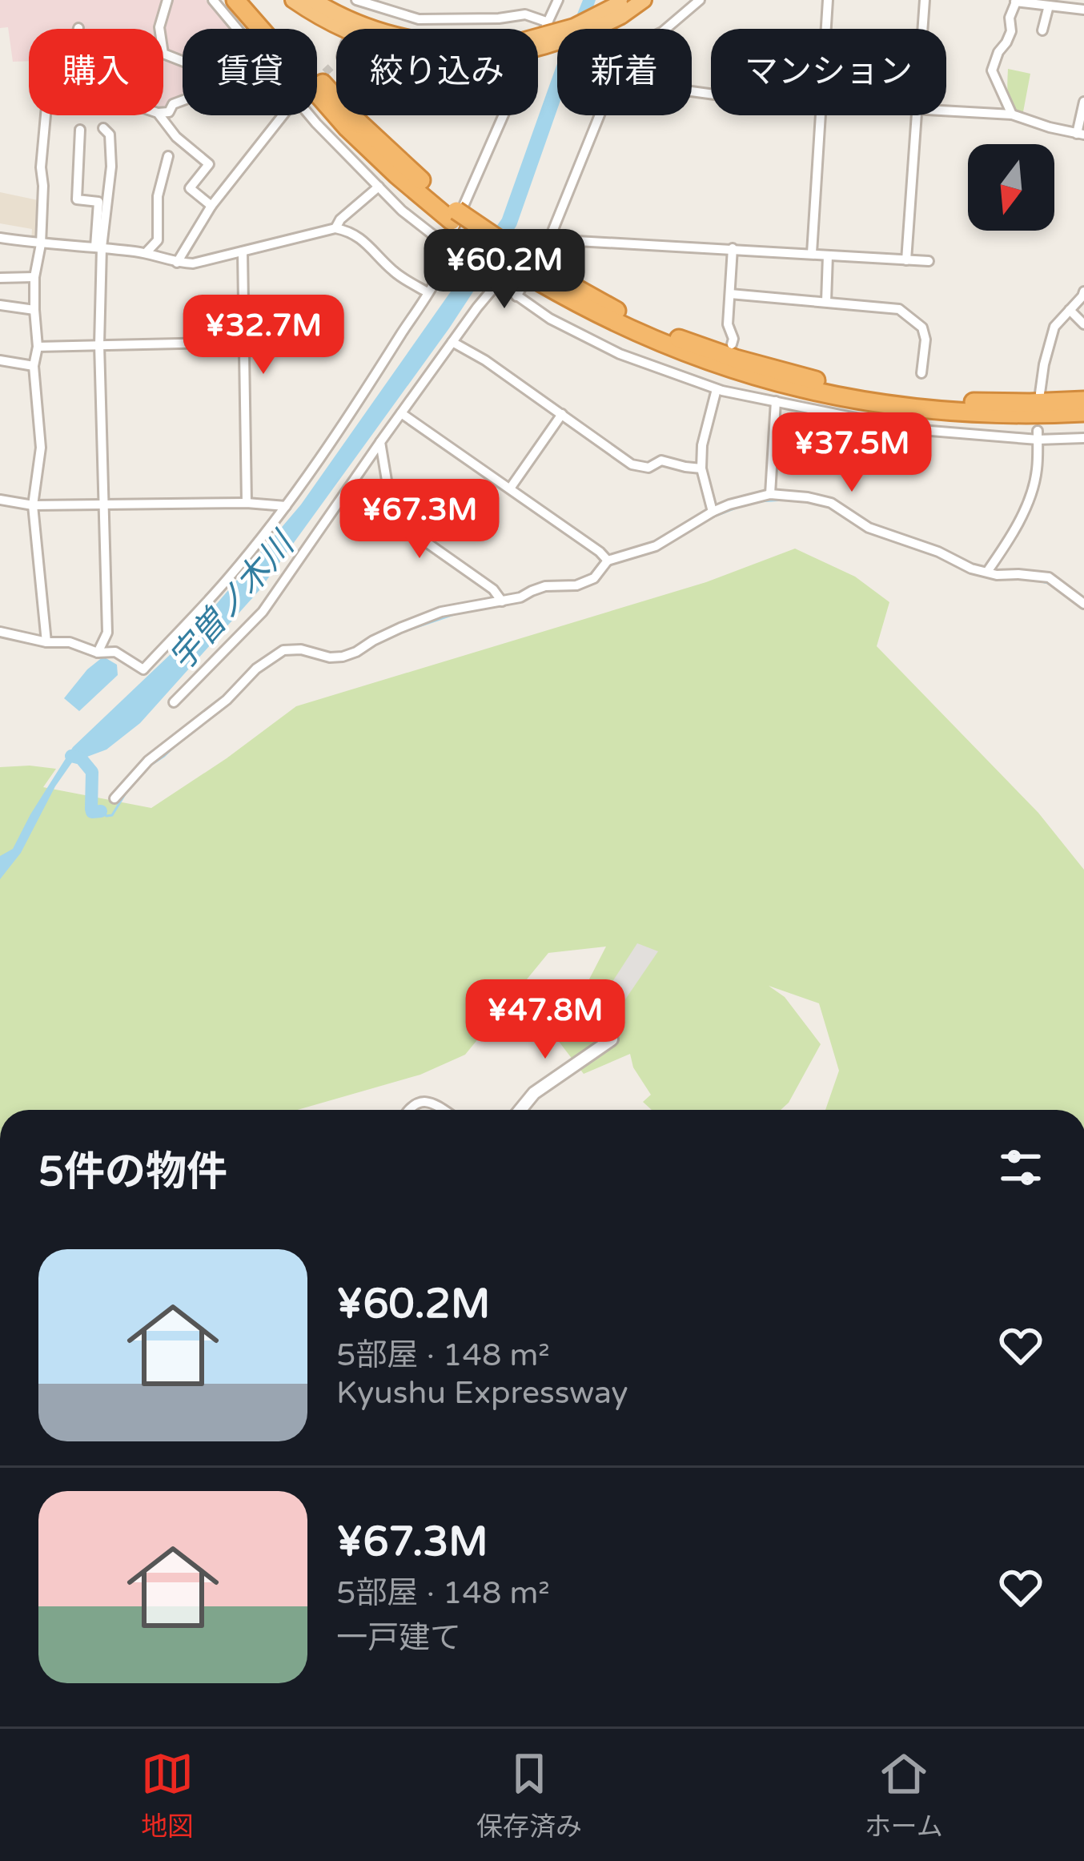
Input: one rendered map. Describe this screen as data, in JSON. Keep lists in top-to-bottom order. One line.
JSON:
{"water":["宇曽ノ木川"],"north":"bottom","page":{"chip":["購入","賃貸","絞り込み","新着","マンション"],"price":["¥60.2M","¥32.7M","¥37.5M","¥67.3M","¥47.8M"],"heading":"5件の物件","list":[{"name":"¥60.2M","note":"5部屋 · 148 m² · Kyushu Expressway"},{"name":"¥67.3M","note":"5部屋 · 148 m² · 一戸建て"}],"tabs":["地図","保存済み","ホーム"]}}
